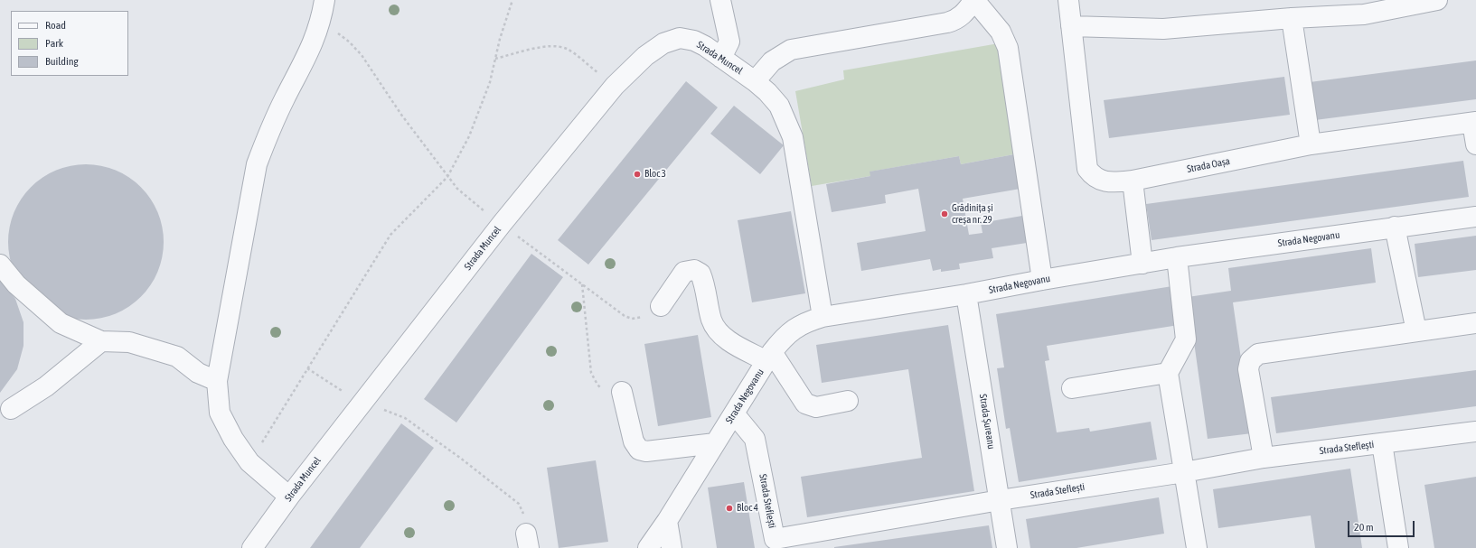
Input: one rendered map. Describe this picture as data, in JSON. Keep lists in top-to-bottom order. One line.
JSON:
{"streets":{"street":["Strada Muncel","Strada Oașa","Strada Negovanu","Strada Șureanu","Strada Steflești"]},"crossings":[["Strada Muncel","Strada Negovanu"],["Strada Negovanu","Strada Șureanu"],["Strada Negovanu","Strada Steflești"],["Strada Șureanu","Strada Steflești"]],"places":["Bloc 3","Grădinița și creșa nr. 29","Bloc 4"],"legend":["Road","Park","Building"],"scale_bar":"20 m"}
